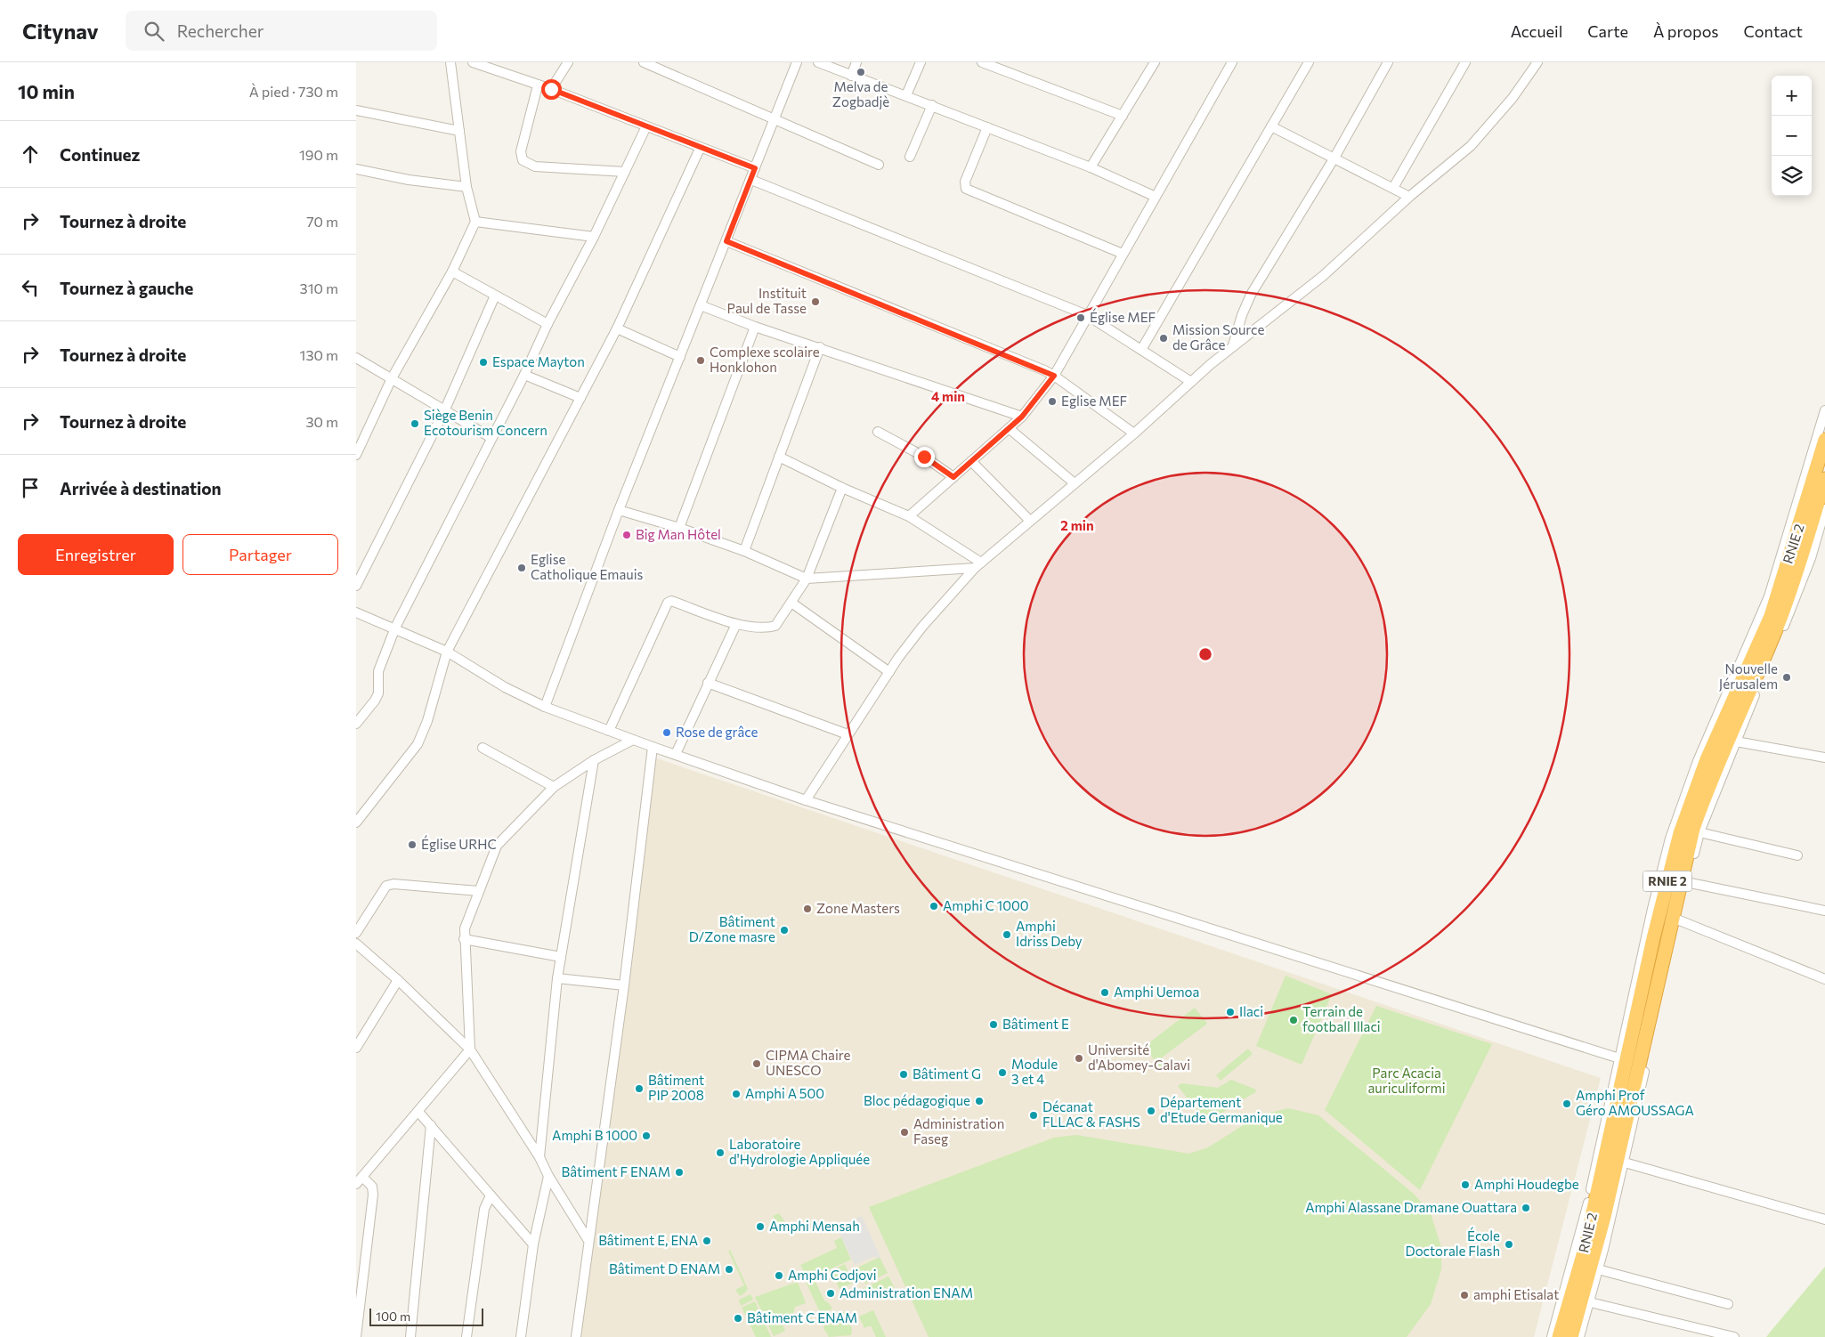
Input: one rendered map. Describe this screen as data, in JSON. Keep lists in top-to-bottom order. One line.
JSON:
{"streets":{"highway":["RNIE 2"]},"parks":["Parc Acacia auriculiformi"],"places":["Melva de Zogbadjè","Instituit Paul de Tasse","Église MEF","Mission Source de Grâce","Complexe scolaire Honklohon","Espace Mayton","Eglise MEF","Siège Benin Ecotourism Concern","Big Man Hôtel","Eglise Catholique Emauis","Nouvelle Jérusalem","Rose de grâce","Église URHC","Amphi C 1000","Zone Masters","Bâtiment D/Zone masre","Amphi Idriss Deby","Amphi Uemoa","Ilaci","Terrain de football Illaci","Bâtiment E","Université d'Abomey-Calavi","CIPMA Chaire UNESCO","Module 3 et 4","Bâtiment G","Bâtiment PIP 2008","Amphi A 500","Bloc pédagogique","Amphi Prof Géro AMOUSSAGA","Département d'Etude Germanique","Décanat FLLAC & FASHS","Administration Faseg","Amphi B 1000","Laboratoire d'Hydrologie Appliquée","Bâtiment F ENAM","Amphi Houdegbe","Amphi Alassane Dramane Ouattara","Amphi Mensah","Bâtiment E, ENA","École Doctorale Flash","Bâtiment D ENAM","Amphi Codjovi","Administration ENAM","amphi Etisalat","Bâtiment C ENAM"],"scale_bar":"100 m","page":{"header":"Citynav","search":"Rechercher","nav":["Accueil","Carte","À propos","Contact"],"heading":["10 min","À pied · 730 m"],"map_buttons":["+","−"],"list":[["Continuez","190 m"],["Tournez à droite","70 m"],["Tournez à gauche","310 m"],["Tournez à droite","130 m"],["Tournez à droite","30 m"],"Arrivée à destination"],"buttons":["Enregistrer","Partager"],"scale":"100 m"},"rings":["4 min","2 min"]}
